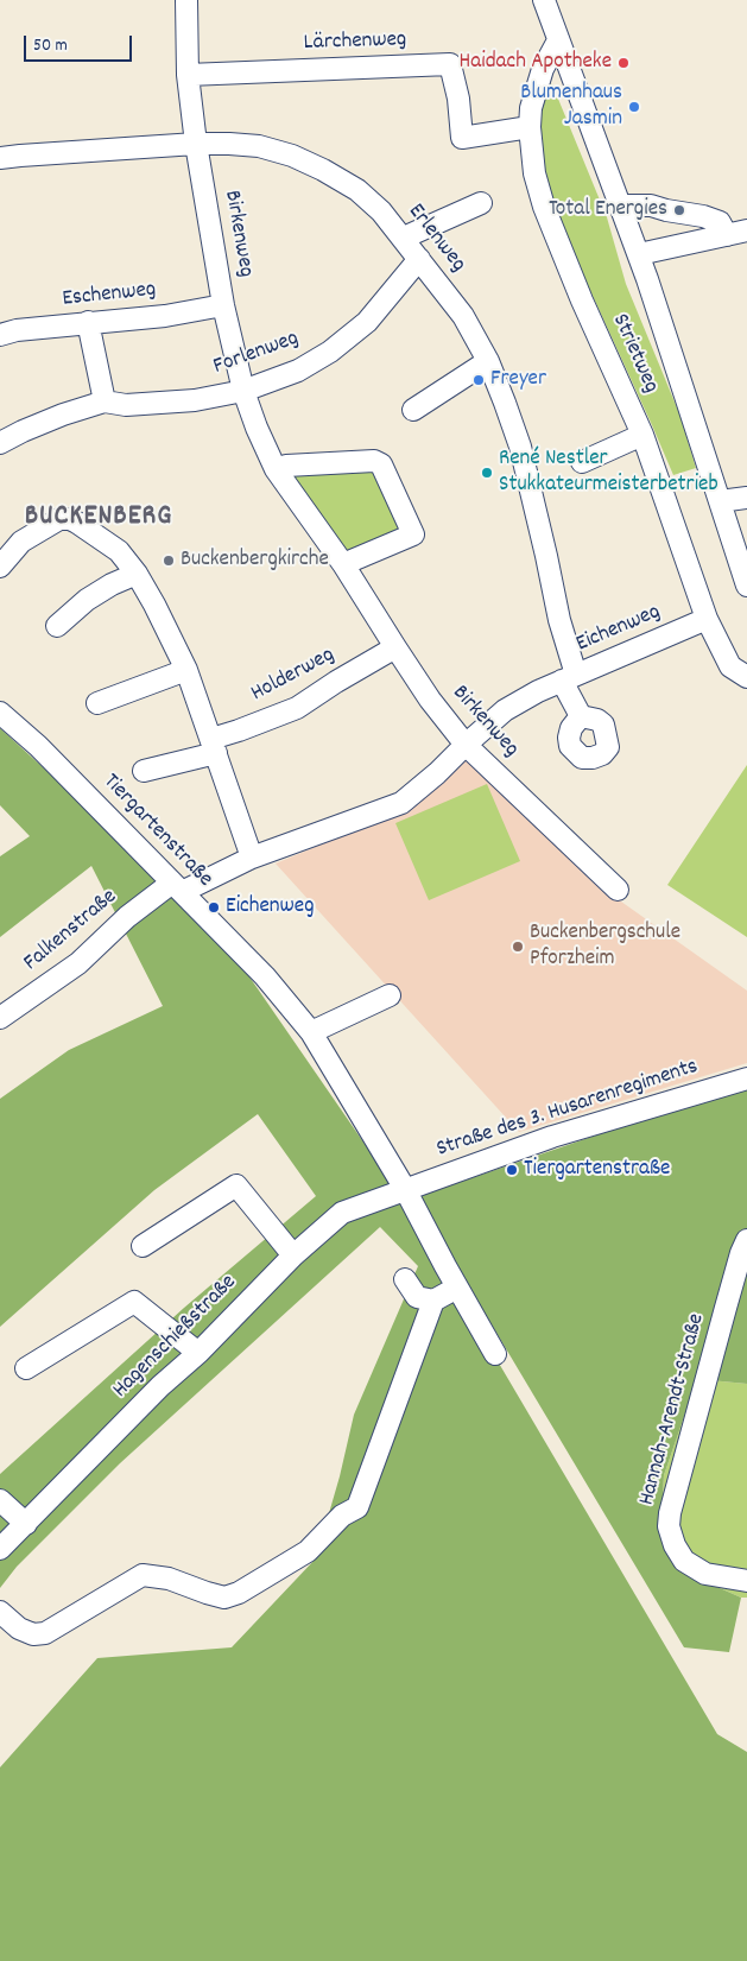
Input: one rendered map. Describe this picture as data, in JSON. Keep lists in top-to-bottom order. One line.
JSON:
{"streets":{"street":["Lärchenweg","Birkenweg","Erlenweg","Eschenweg","Forlenweg","Strietweg","Eichenweg","Holderweg","Tiergartenstraße","Falkenstraße","Straße des 3. Husarenregiments","Hagenschießstraße","Hannah-Arendt-Straße"]},"crossings":[["Lärchenweg","Birkenweg"],["Lärchenweg","Strietweg"],["Birkenweg","Erlenweg"],["Birkenweg","Eschenweg"],["Birkenweg","Forlenweg"],["Birkenweg","Eichenweg"],["Birkenweg","Holderweg"],["Erlenweg","Forlenweg"],["Erlenweg","Eichenweg"],["Strietweg","Eichenweg"],["Eichenweg","Tiergartenstraße"],["Eichenweg","Falkenstraße"],["Tiergartenstraße","Falkenstraße"],["Tiergartenstraße","Straße des 3. Husarenregiments"],["Tiergartenstraße","Hagenschießstraße"],["Straße des 3. Husarenregiments","Hagenschießstraße"]],"districts":["BUCKENBERG"],"places":["Haidach Apotheke","Blumenhaus Jasmin","Total Energies","Freyer","René Nestler Stukkateurmeisterbetrieb","Buckenbergkirche","Eichenweg","Buckenbergschule Pforzheim","Tiergartenstraße"],"scale_bar":"50 m"}
